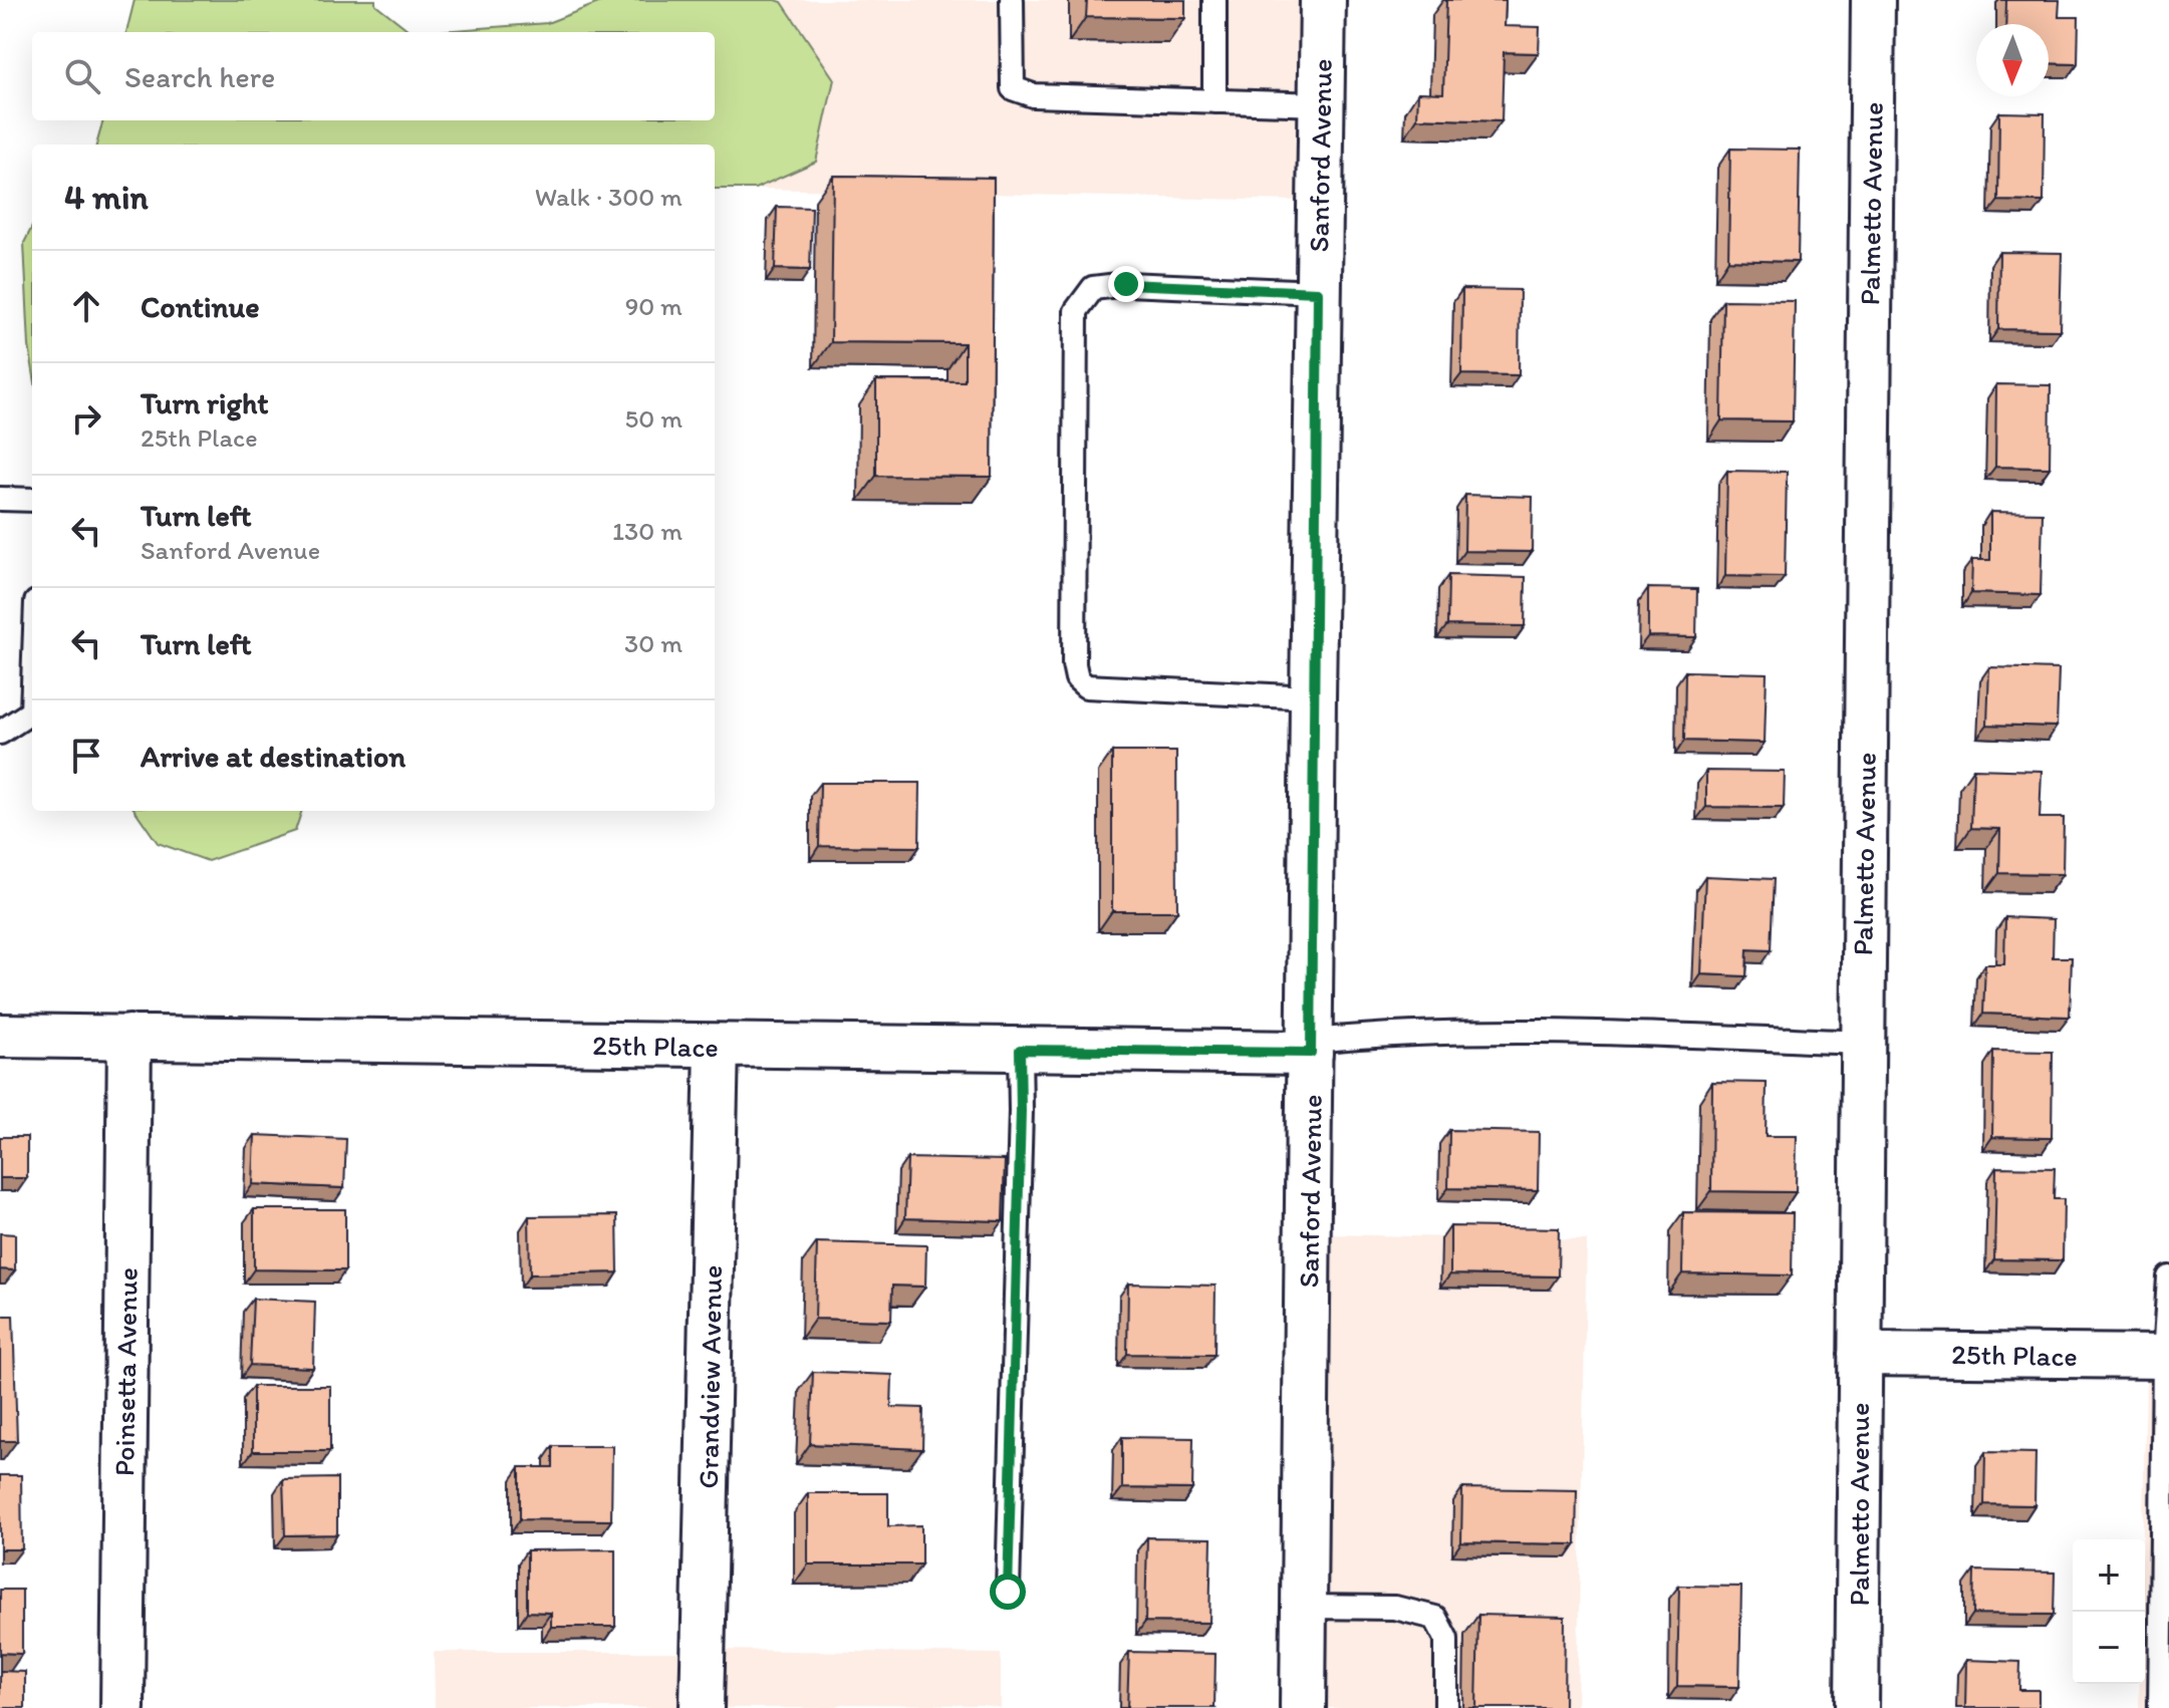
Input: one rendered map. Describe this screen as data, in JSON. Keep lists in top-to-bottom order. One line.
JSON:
{"streets":{"main road":["Sanford Avenue"],"street":["Palmetto Avenue","25th Place","Poinsetta Avenue","Grandview Avenue"]},"crossings":[["Sanford Avenue","25th Place"],["Palmetto Avenue","25th Place"],["25th Place","Poinsetta Avenue"],["25th Place","Grandview Avenue"]],"north":"bottom","page":{"search":"Search here","heading":["4 min","Walk · 300 m"],"list":[["Continue","90 m"],["Turn right","25th Place","50 m"],["Turn left","Sanford Avenue","130 m"],["Turn left","30 m"],"Arrive at destination"],"map_buttons":["+","−"]}}
